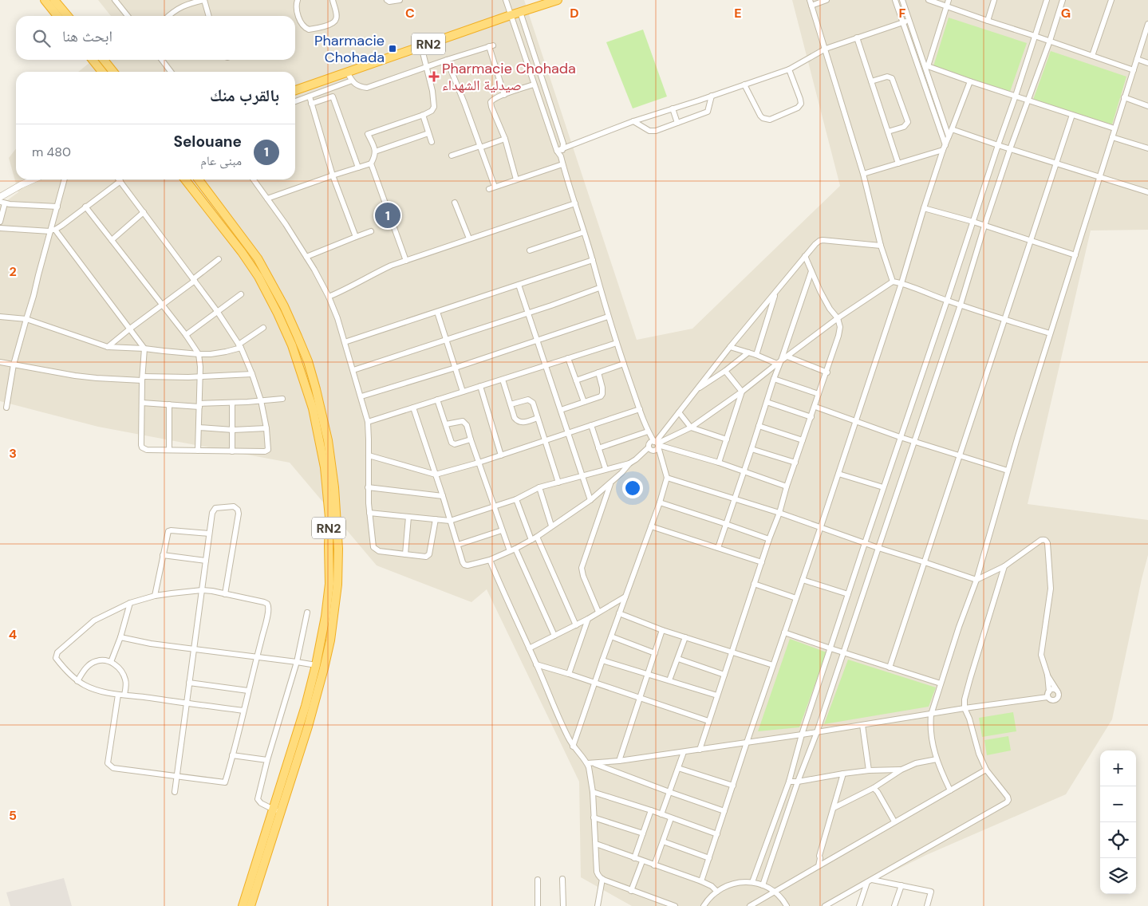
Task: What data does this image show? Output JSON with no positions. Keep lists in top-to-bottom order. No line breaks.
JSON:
{"streets":{"highway":["RN2"]},"places":{"transit":["Pharmacie Chohada"],"health":["Pharmacie Chohada صيدلية الشهداء"]},"page":{"search":"ابحث هنا","heading":"بالقرب منك","list":[{"mark":"1","name":"Selouane","note":"مبنى عام","value":"480 m"}],"pins":"1","map_buttons":["+","−"]},"grid":{"columns":["C","D","E","F","G"],"rows":["2","3","4","5"]}}
